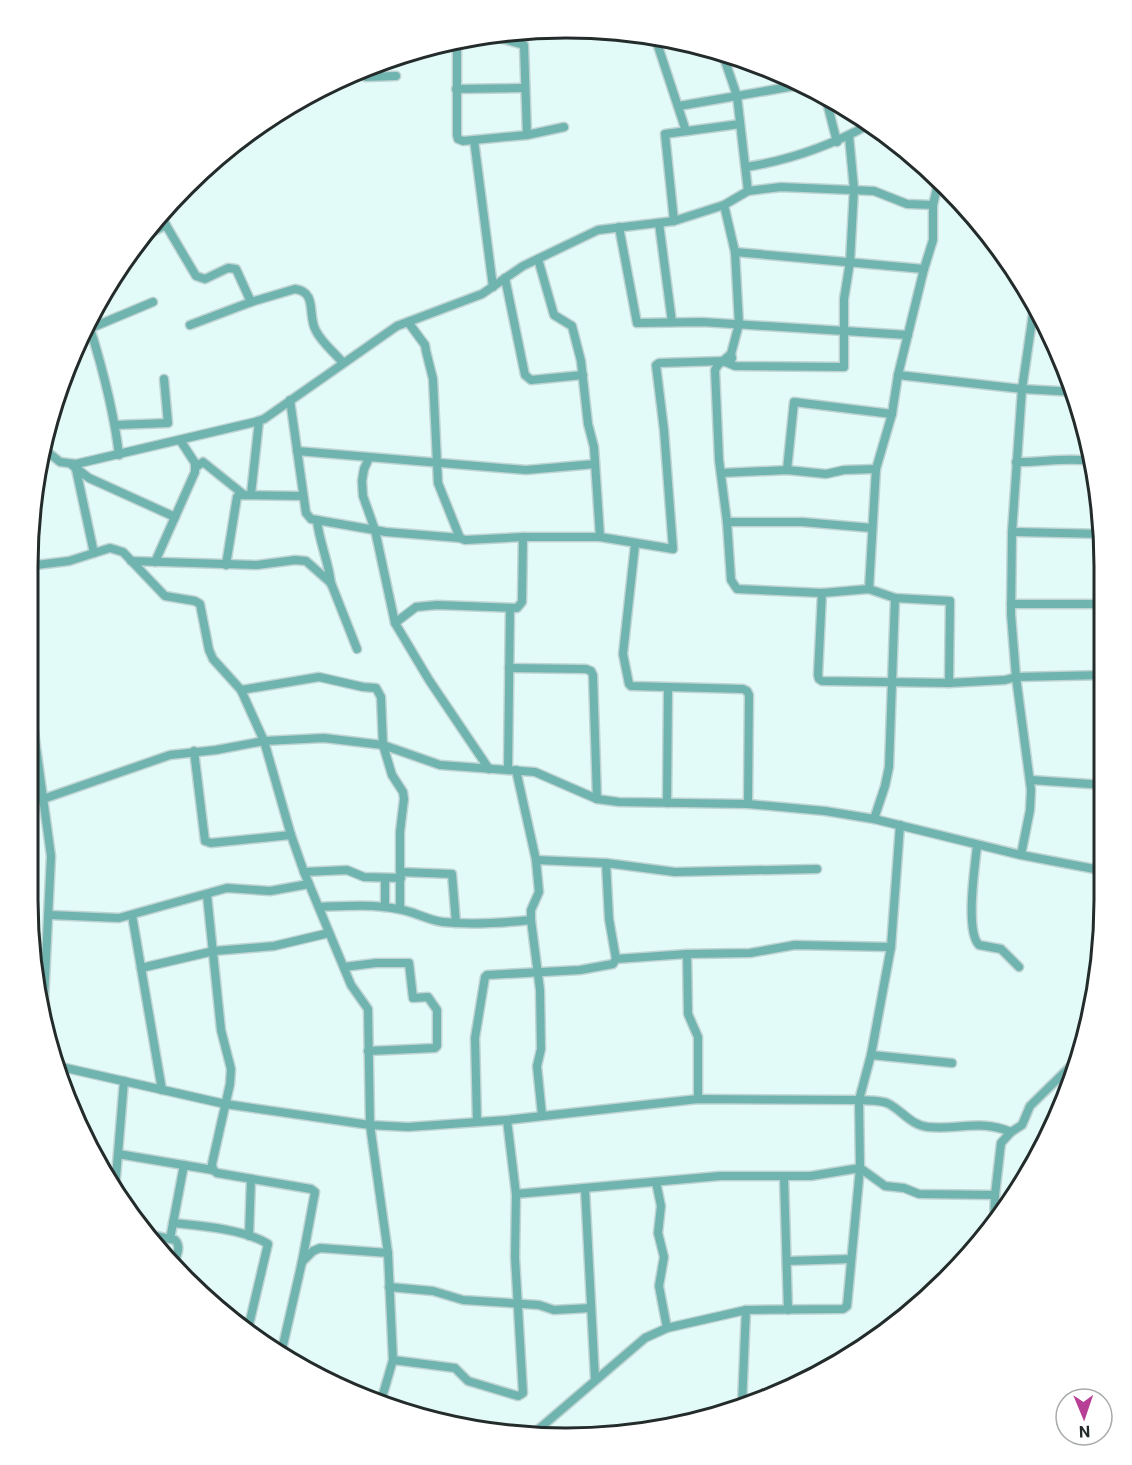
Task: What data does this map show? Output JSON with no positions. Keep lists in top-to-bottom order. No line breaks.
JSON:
{"north":"bottom"}
